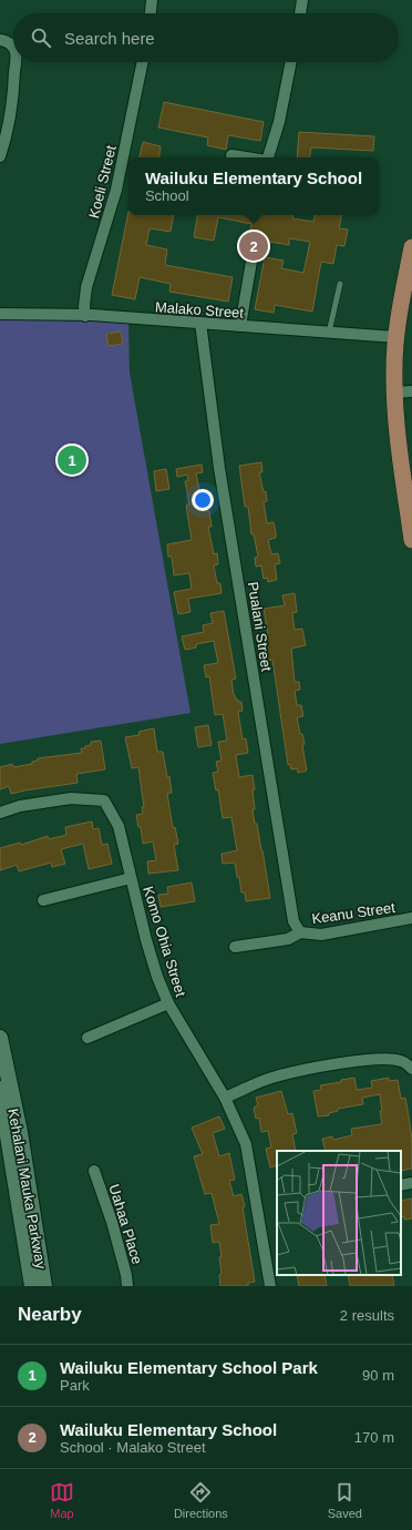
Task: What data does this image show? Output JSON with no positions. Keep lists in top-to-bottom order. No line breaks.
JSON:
{"streets":{"street":["Koeli Street","Malako Street","Pualani Street","Keanu Street","Komo Ohia Street","Kehalani Mauka Parkway","Uahaa Place"]},"crossings":[["Koeli Street","Malako Street"],["Malako Street","Pualani Street"],["Pualani Street","Keanu Street"]],"page":{"search":"Search here","popup":["Wailuku Elementary School","School"],"pins":["2","1"],"heading":["Nearby","2 results"],"list":[{"mark":"1","name":"Wailuku Elementary School Park","note":"Park","value":"90 m"},{"mark":"2","name":"Wailuku Elementary School","note":"School · Malako Street","value":"170 m"}],"nav":["Map","Directions","Saved"]}}
